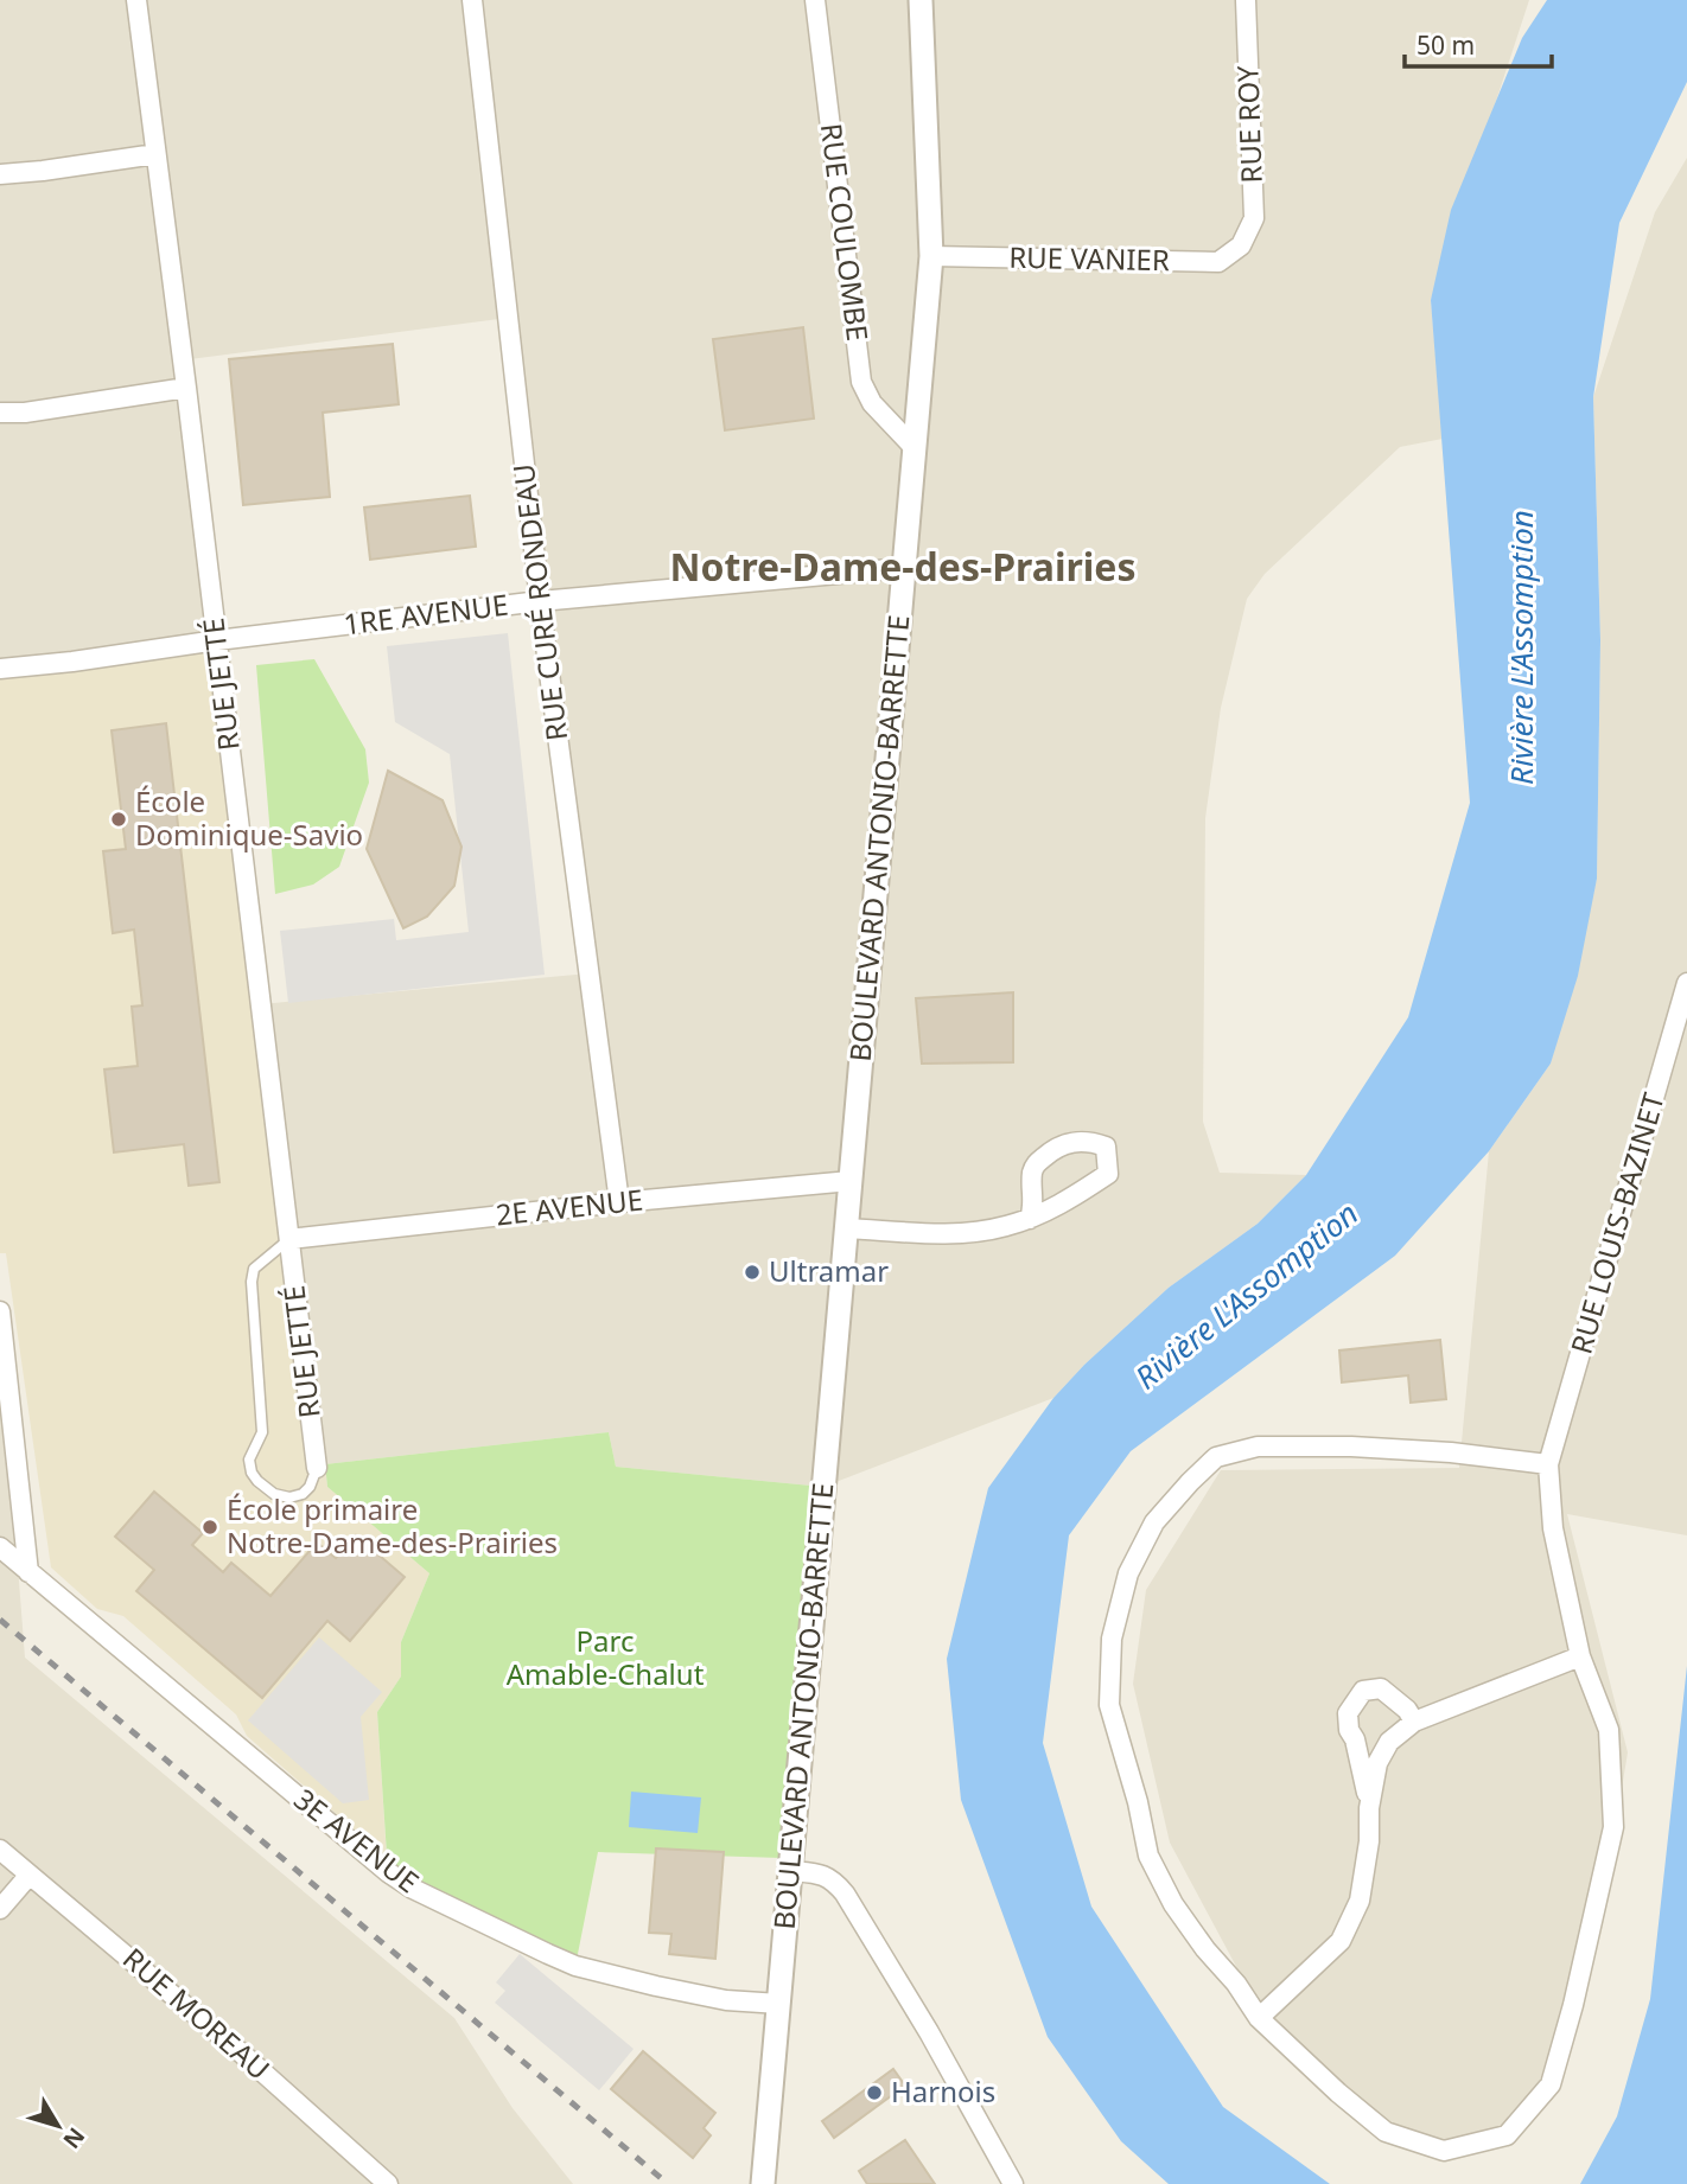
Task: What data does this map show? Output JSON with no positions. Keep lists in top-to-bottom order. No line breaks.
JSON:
{"streets":{"street":["RUE ROY","RUE COULOMBE","RUE VANIER","RUE CURÉ RONDEAU","1RE AVENUE","RUE JETTÉ","BOULEVARD ANTONIO-BARRETTE","2E AVENUE","RUE LOUIS-BAZINET","3E AVENUE","RUE MOREAU"]},"crossings":[["RUE ROY","RUE VANIER"],["RUE COULOMBE","BOULEVARD ANTONIO-BARRETTE"],["RUE VANIER","BOULEVARD ANTONIO-BARRETTE"],["RUE CURÉ RONDEAU","1RE AVENUE"],["RUE CURÉ RONDEAU","2E AVENUE"],["1RE AVENUE","RUE JETTÉ"],["1RE AVENUE","BOULEVARD ANTONIO-BARRETTE"],["RUE JETTÉ","2E AVENUE"],["BOULEVARD ANTONIO-BARRETTE","2E AVENUE"],["BOULEVARD ANTONIO-BARRETTE","3E AVENUE"]],"districts":["Notre-Dame-des-Prairies"],"water":["Rivière L'Assomption"],"parks":["Parc Amable-Chalut"],"places":["École Dominique-Savio","Ultramar","École primaire Notre-Dame-des-Prairies","Harnois"],"scale_bar":"50 m","north":"bottom right"}
